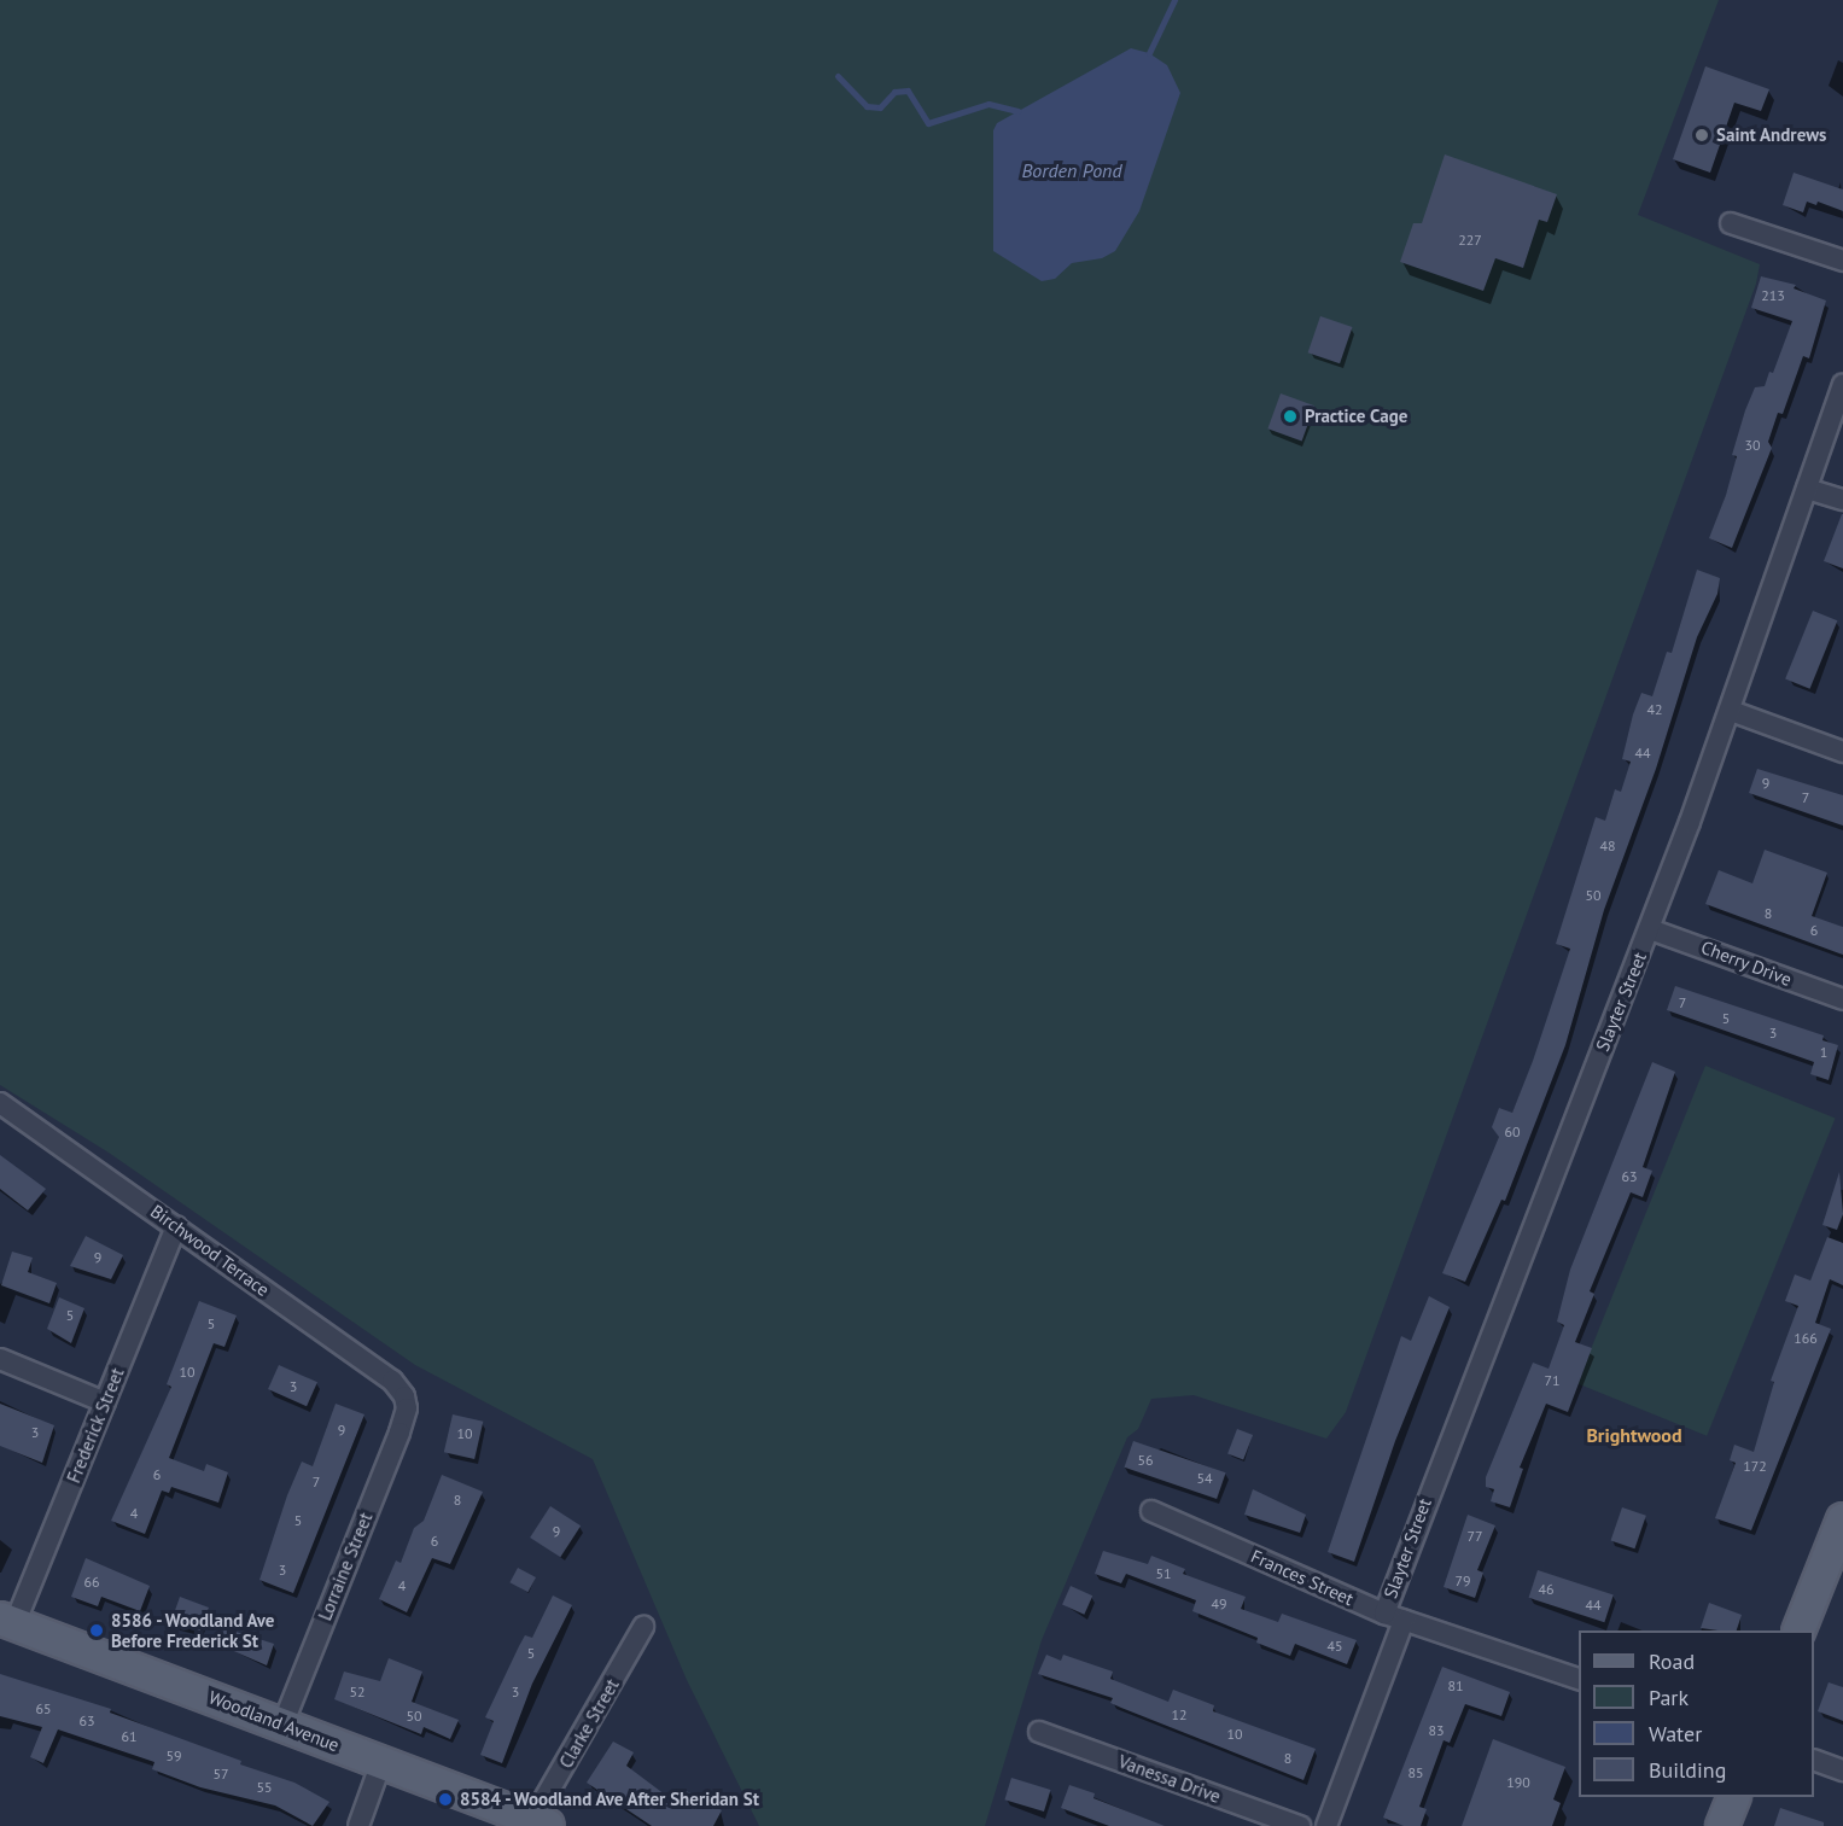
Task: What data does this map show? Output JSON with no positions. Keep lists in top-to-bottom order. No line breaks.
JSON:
{"streets":{"main road":["Woodland Avenue"],"street":["Cherry Drive","Slayter Street","Birchwood Terrace","Frederick Street","Lorraine Street","Frances Street","Clarke Street","Vanessa Drive"]},"crossings":[["Cherry Drive","Slayter Street"],["Slayter Street","Frances Street"],["Birchwood Terrace","Frederick Street"],["Birchwood Terrace","Lorraine Street"],["Frederick Street","Woodland Avenue"],["Lorraine Street","Woodland Avenue"],["Woodland Avenue","Clarke Street"]],"districts":["Brightwood"],"water":["Borden Pond"],"places":["Saint Andrews","Practice Cage","8586 - Woodland Ave Before Frederick St","8584 - Woodland Ave After Sheridan St"],"house_numbers":["227","213","30","42","44","9","7","48","50","8","6","7","5","3","1","60","63","9","5","5","166","10","71","3","9","3","10","56","172","6","54","7","8","4","5","9","77","6","3","51","79","66","4","46","49","44","45","5","81","52","3","65","12","50","63","83","10","61","59","8","85","57","190","55"],"legend":["Road","Park","Water","Building"]}
